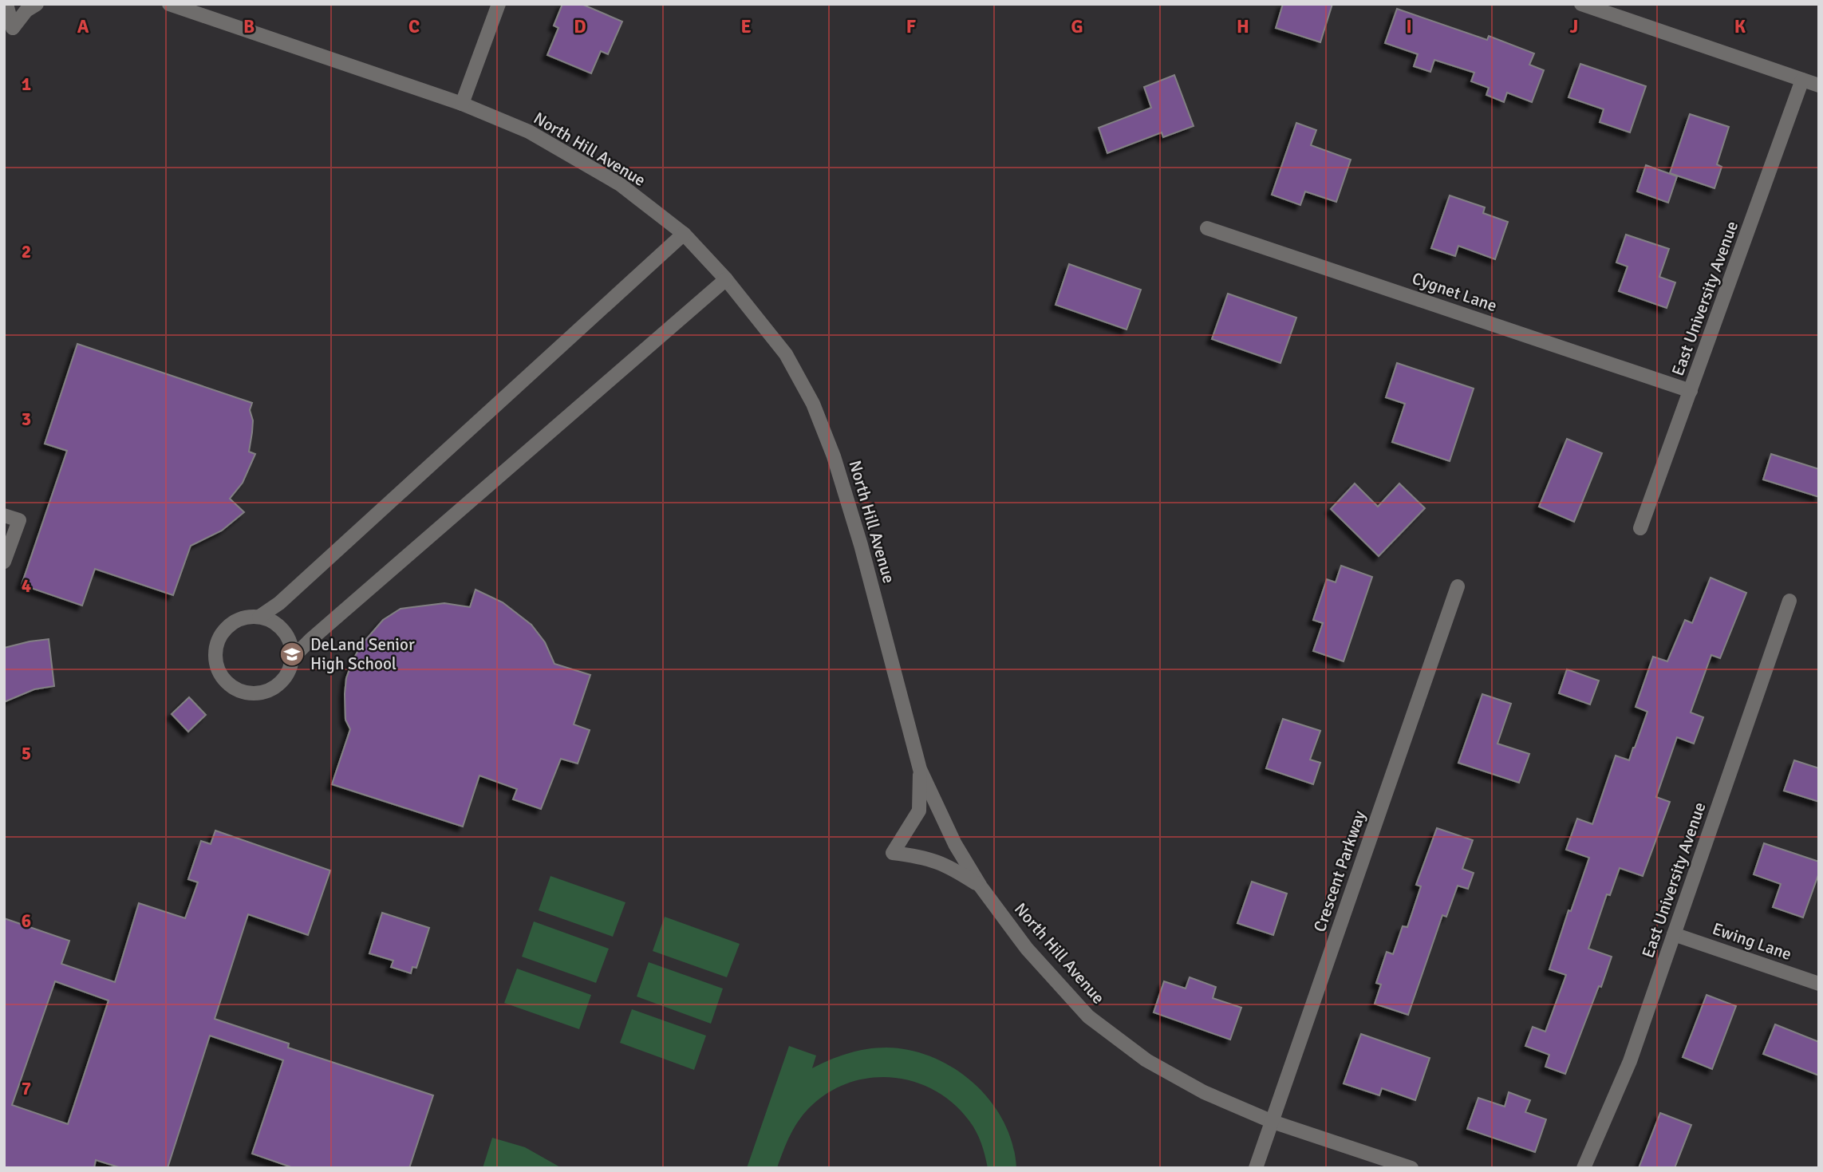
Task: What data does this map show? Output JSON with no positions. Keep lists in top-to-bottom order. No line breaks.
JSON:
{"streets":{"street":["North Hill Avenue","Cygnet Lane","East University Avenue","Crescent Parkway","Ewing Lane"]},"crossings":[["North Hill Avenue","Crescent Parkway"],["Cygnet Lane","East University Avenue"],["East University Avenue","Ewing Lane"]],"places":{"school or university":["DeLand Senior High School"]},"grid":{"columns":["A","B","C","D","E","F","G","H","I","J","K"],"rows":["1","2","3","4","5","6","7"]}}
